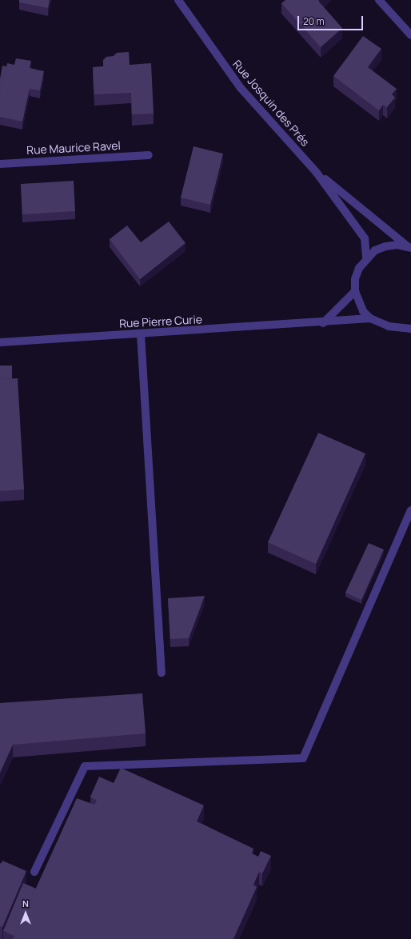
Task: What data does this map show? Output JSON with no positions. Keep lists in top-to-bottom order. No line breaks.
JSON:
{"streets":{"street":["Rue Josquin des Prés","Rue Maurice Ravel","Rue Pierre Curie"]},"scale_bar":"20 m","north":"top"}
